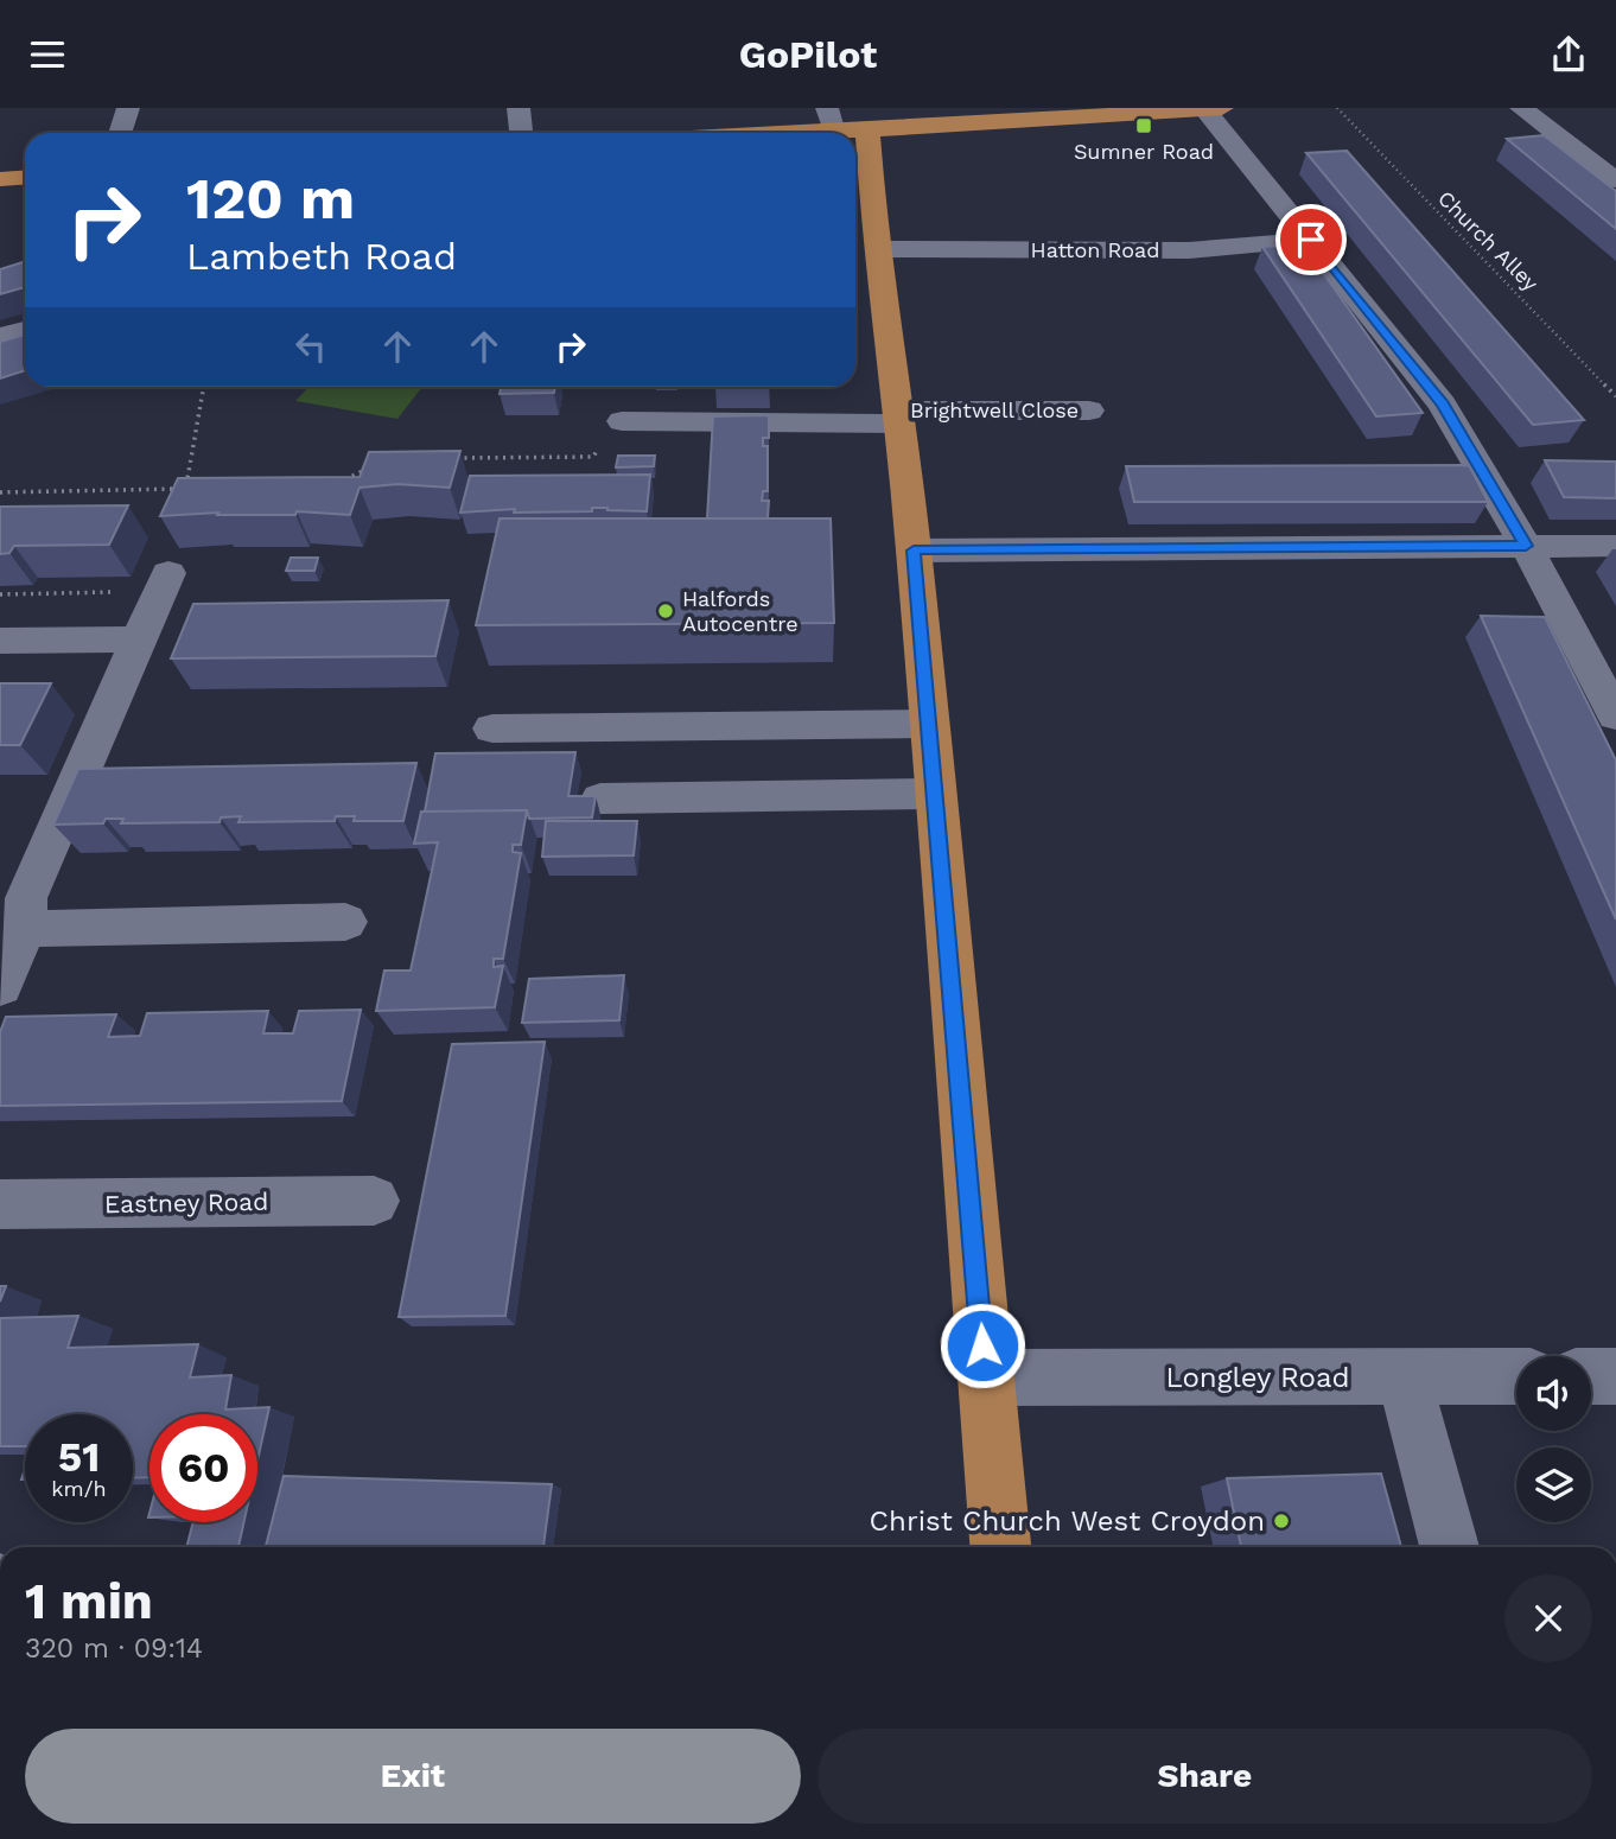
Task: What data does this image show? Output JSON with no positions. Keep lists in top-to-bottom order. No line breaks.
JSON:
{"streets":{"street":["Hatton Road","Brightwell Close","Eastney Road","Longley Road"],"path":["Church Alley"]},"places":{"transit":["Sumner Road"],"other":["Halfords Autocentre","Christ Church West Croydon"]},"page":{"header":"GoPilot","turn":["120 m","Lambeth Road"],"speed":"51 km/h","limit":"60","heading":["1 min","320 m · 09:14"],"buttons":["Exit","Share"]}}
